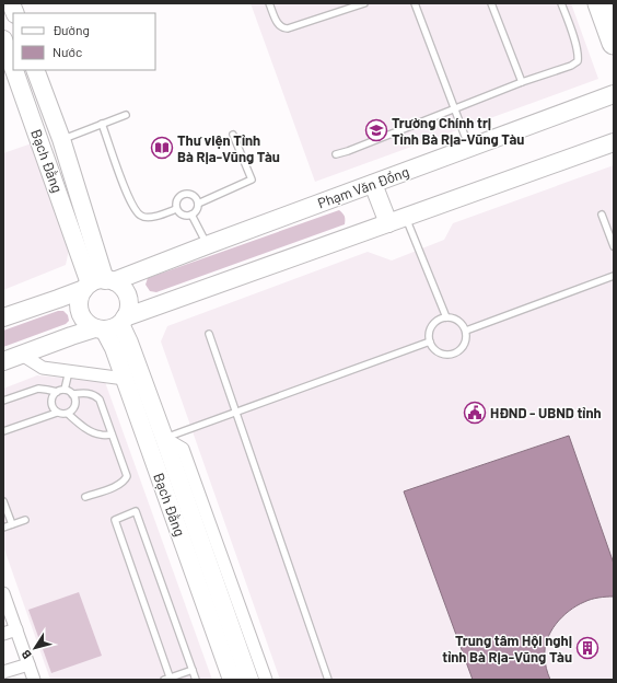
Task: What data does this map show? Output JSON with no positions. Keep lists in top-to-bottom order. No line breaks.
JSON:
{"streets":{"street":["Bạch Đằng","Phạm Văn Đồng"]},"crossings":[["Bạch Đằng","Phạm Văn Đồng"]],"places":{"school or university":["Trường Chính trị Tỉnh Bà Rịa-Vũng Tàu"],"library":["Thư viện Tỉnh Bà Rịa-Vũng Tàu"],"public building":["HĐND - UBND tỉnh"],"building":["Trung tâm Hội nghị tỉnh Bà Rịa-Vũng Tàu"]},"legend":["Đường","Nước"],"north":"bottom left"}
